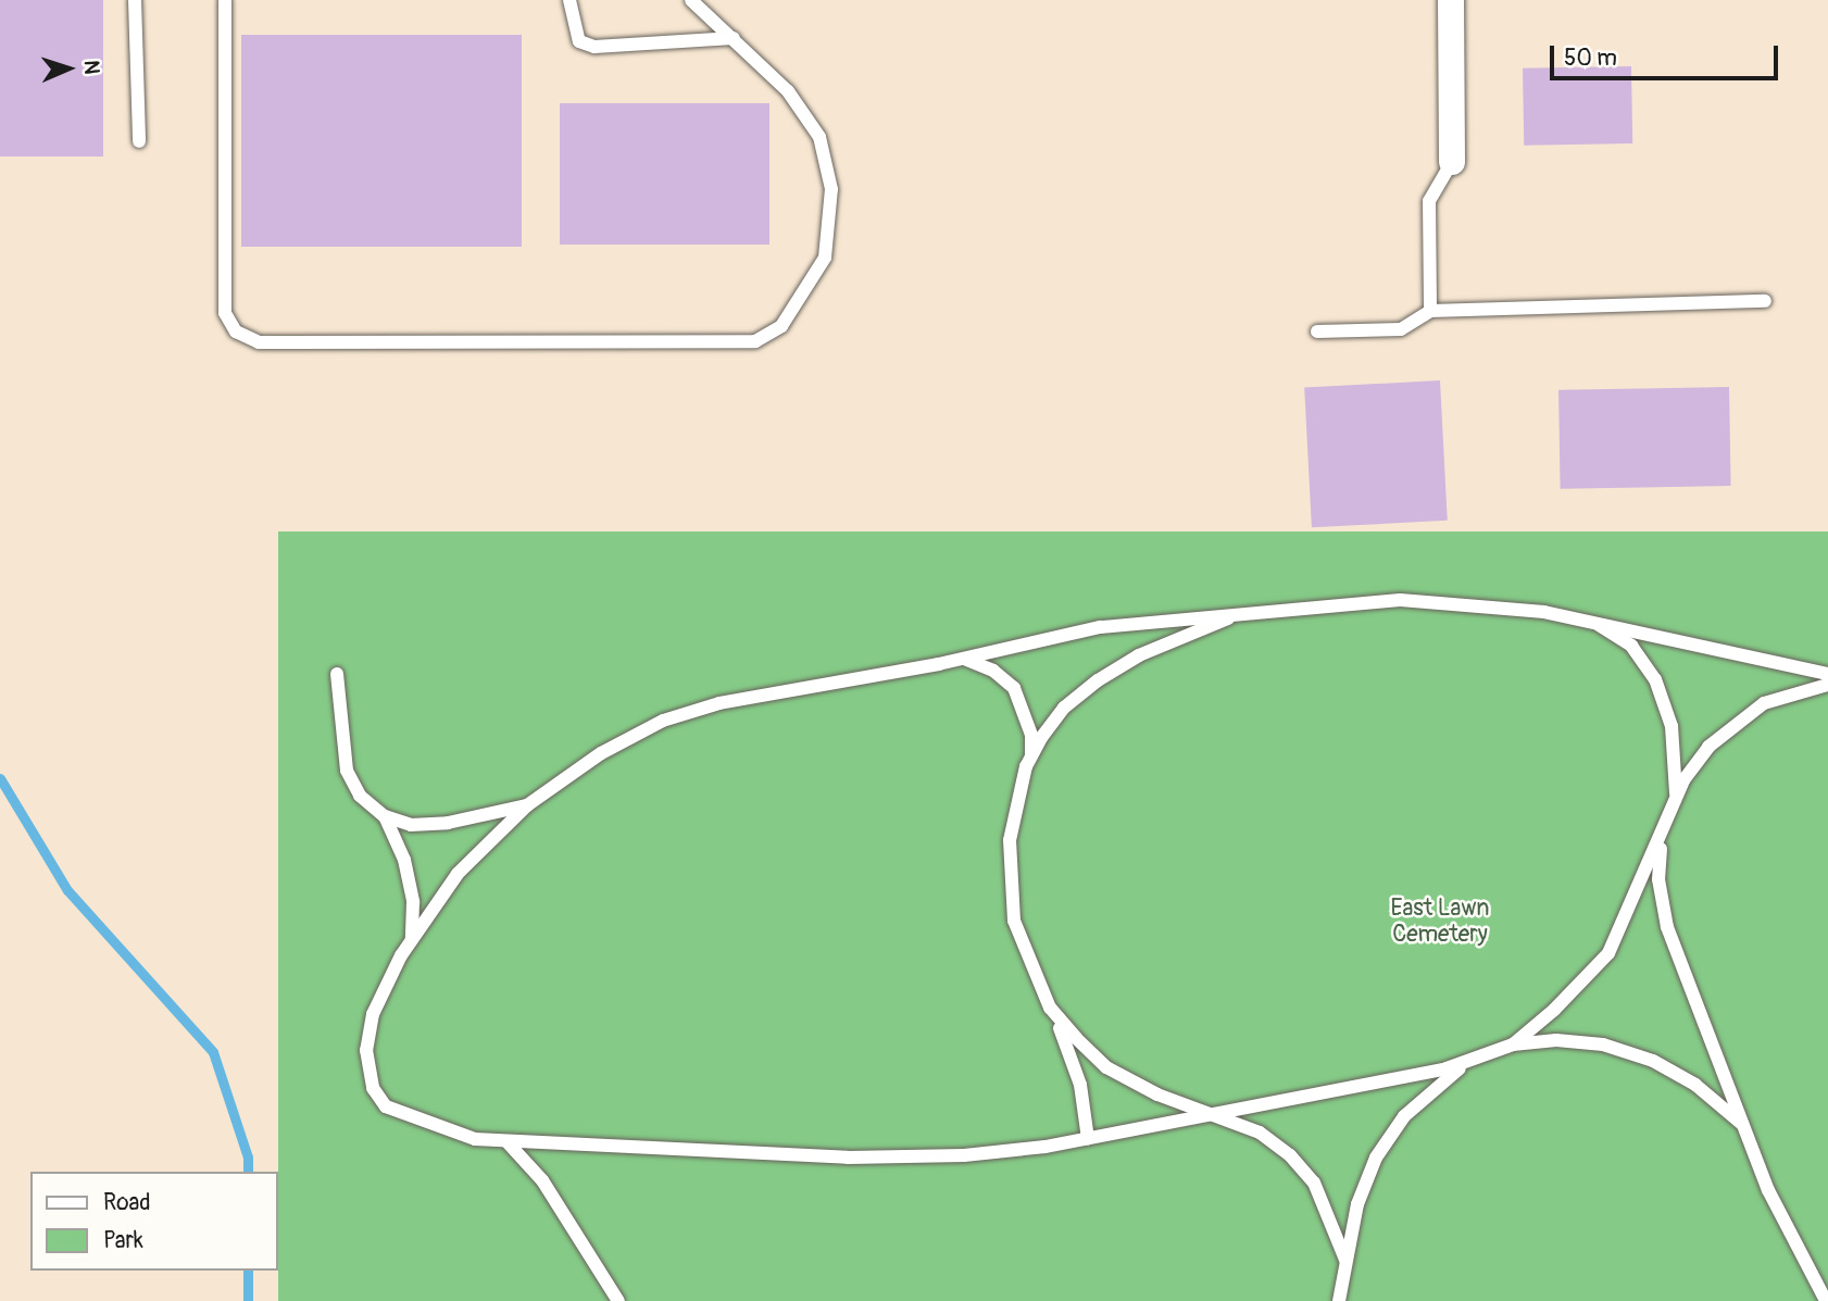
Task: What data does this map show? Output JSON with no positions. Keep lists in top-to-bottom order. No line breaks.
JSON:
{"parks":["East Lawn Cemetery"],"legend":["Road","Park"],"scale_bar":"50 m","north":"right"}
